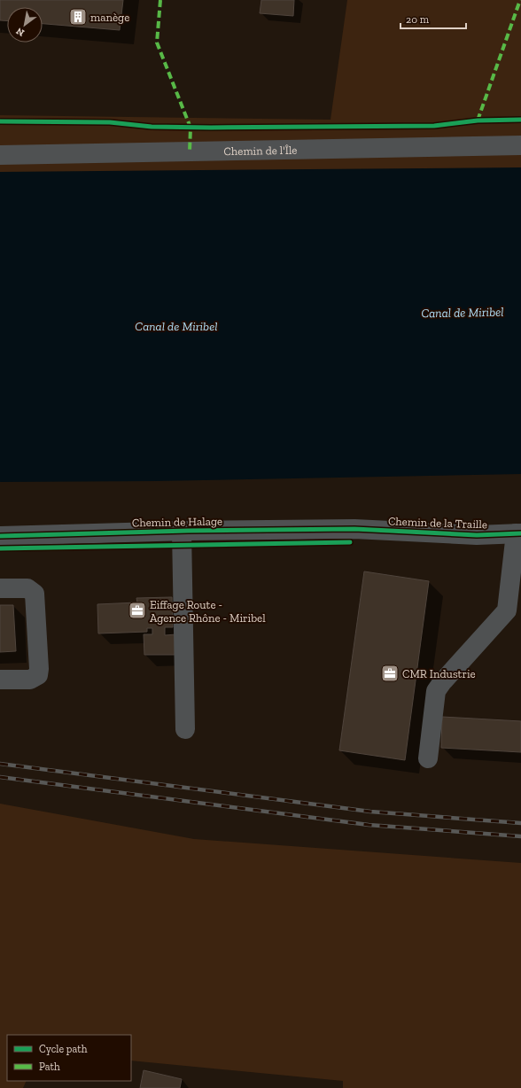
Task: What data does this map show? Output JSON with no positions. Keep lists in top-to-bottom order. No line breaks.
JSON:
{"streets":{"street":["Chemin de l'Île","Chemin de Halage","Chemin de la Traille"]},"crossings":[["Chemin de Halage","Chemin de la Traille"]],"water":["Canal de Miribel"],"places":{"building":["manège"],"office":["Eiffage Route - Agence Rhône - Miribel","CMR Industrie"]},"legend":["Cycle path","Path"],"scale_bar":"20 m","north":"bottom left"}
